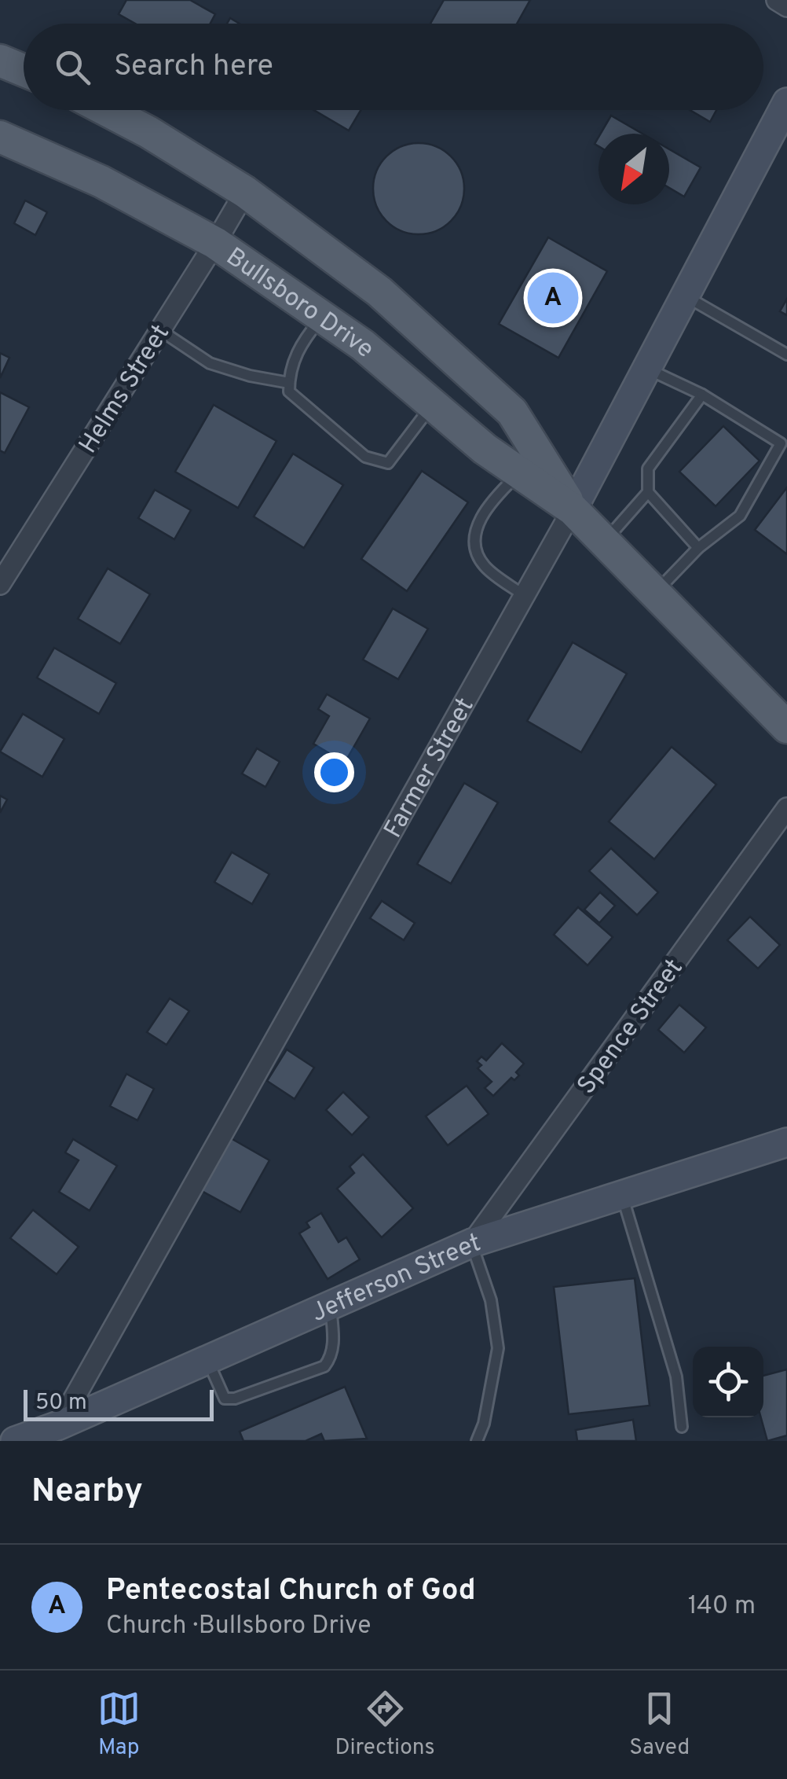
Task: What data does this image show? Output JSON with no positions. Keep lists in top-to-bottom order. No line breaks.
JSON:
{"streets":{"main road":["Bullsboro Drive"],"street":["Helms Street","Farmer Street","Spence Street","Jefferson Street"]},"crossings":[["Bullsboro Drive","Helms Street"],["Bullsboro Drive","Farmer Street"],["Farmer Street","Jefferson Street"],["Spence Street","Jefferson Street"]],"scale_bar":"50 m","north":"bottom left","page":{"search":"Search here","pins":"A","scale":"50 m","heading":"Nearby","list":[{"mark":"A","name":"Pentecostal Church of God","note":"Church · Bullsboro Drive","value":"140 m"}],"nav":["Map","Directions","Saved"]}}
